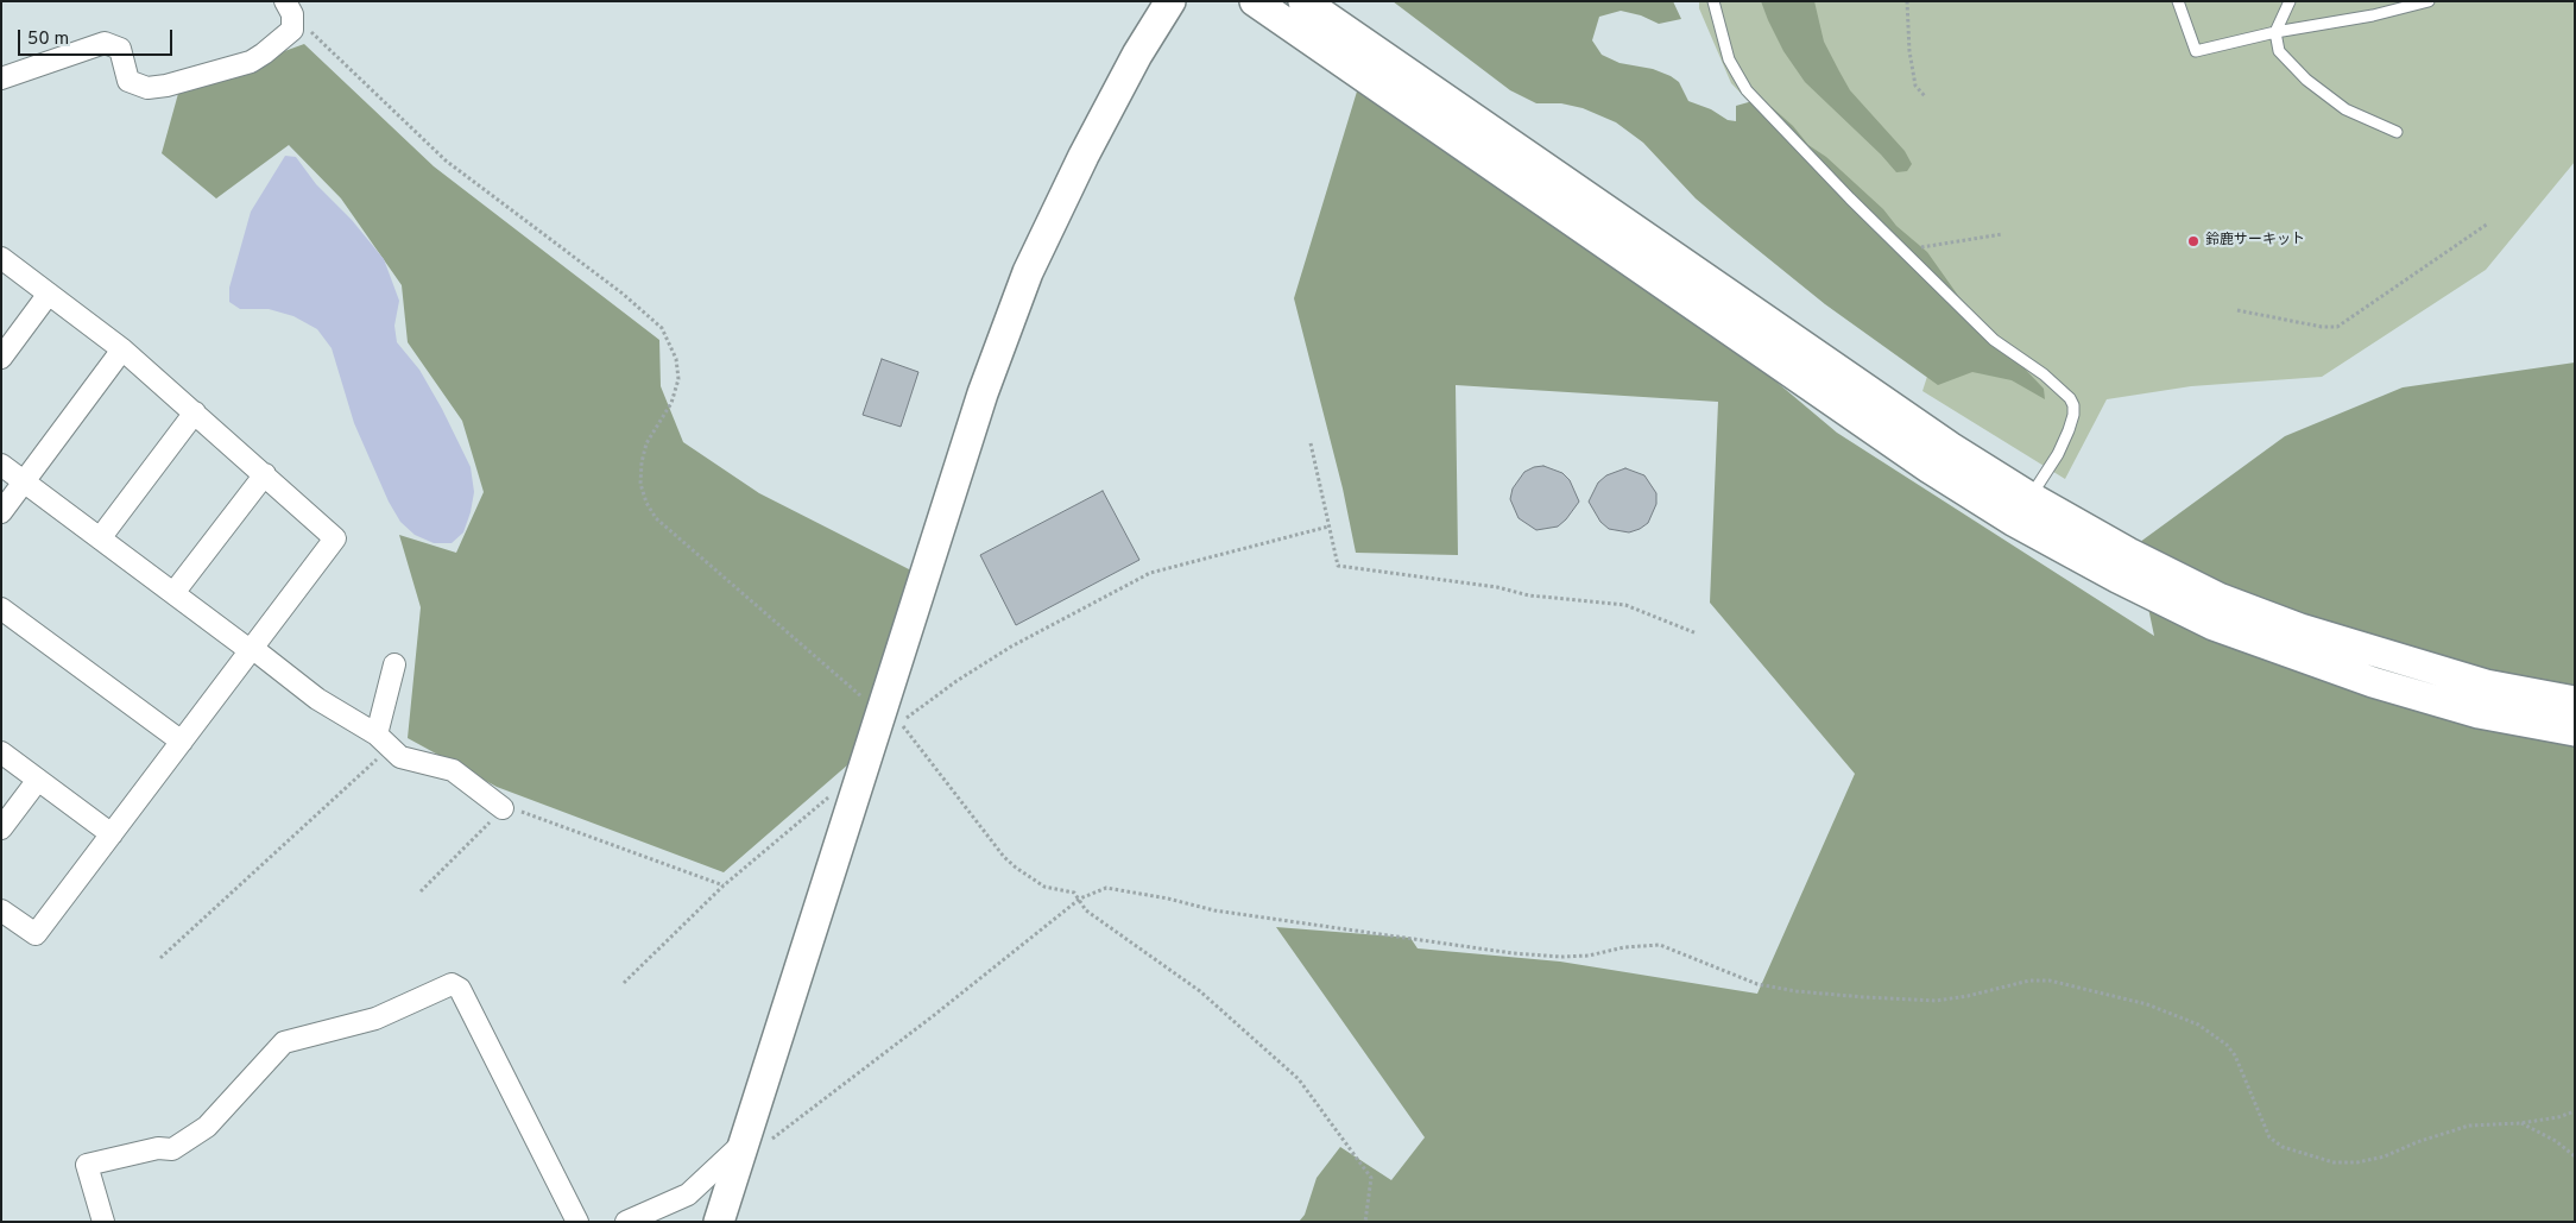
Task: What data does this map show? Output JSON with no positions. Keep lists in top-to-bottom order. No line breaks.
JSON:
{"places":["鈴鹿サーキット"],"scale_bar":"50 m"}
